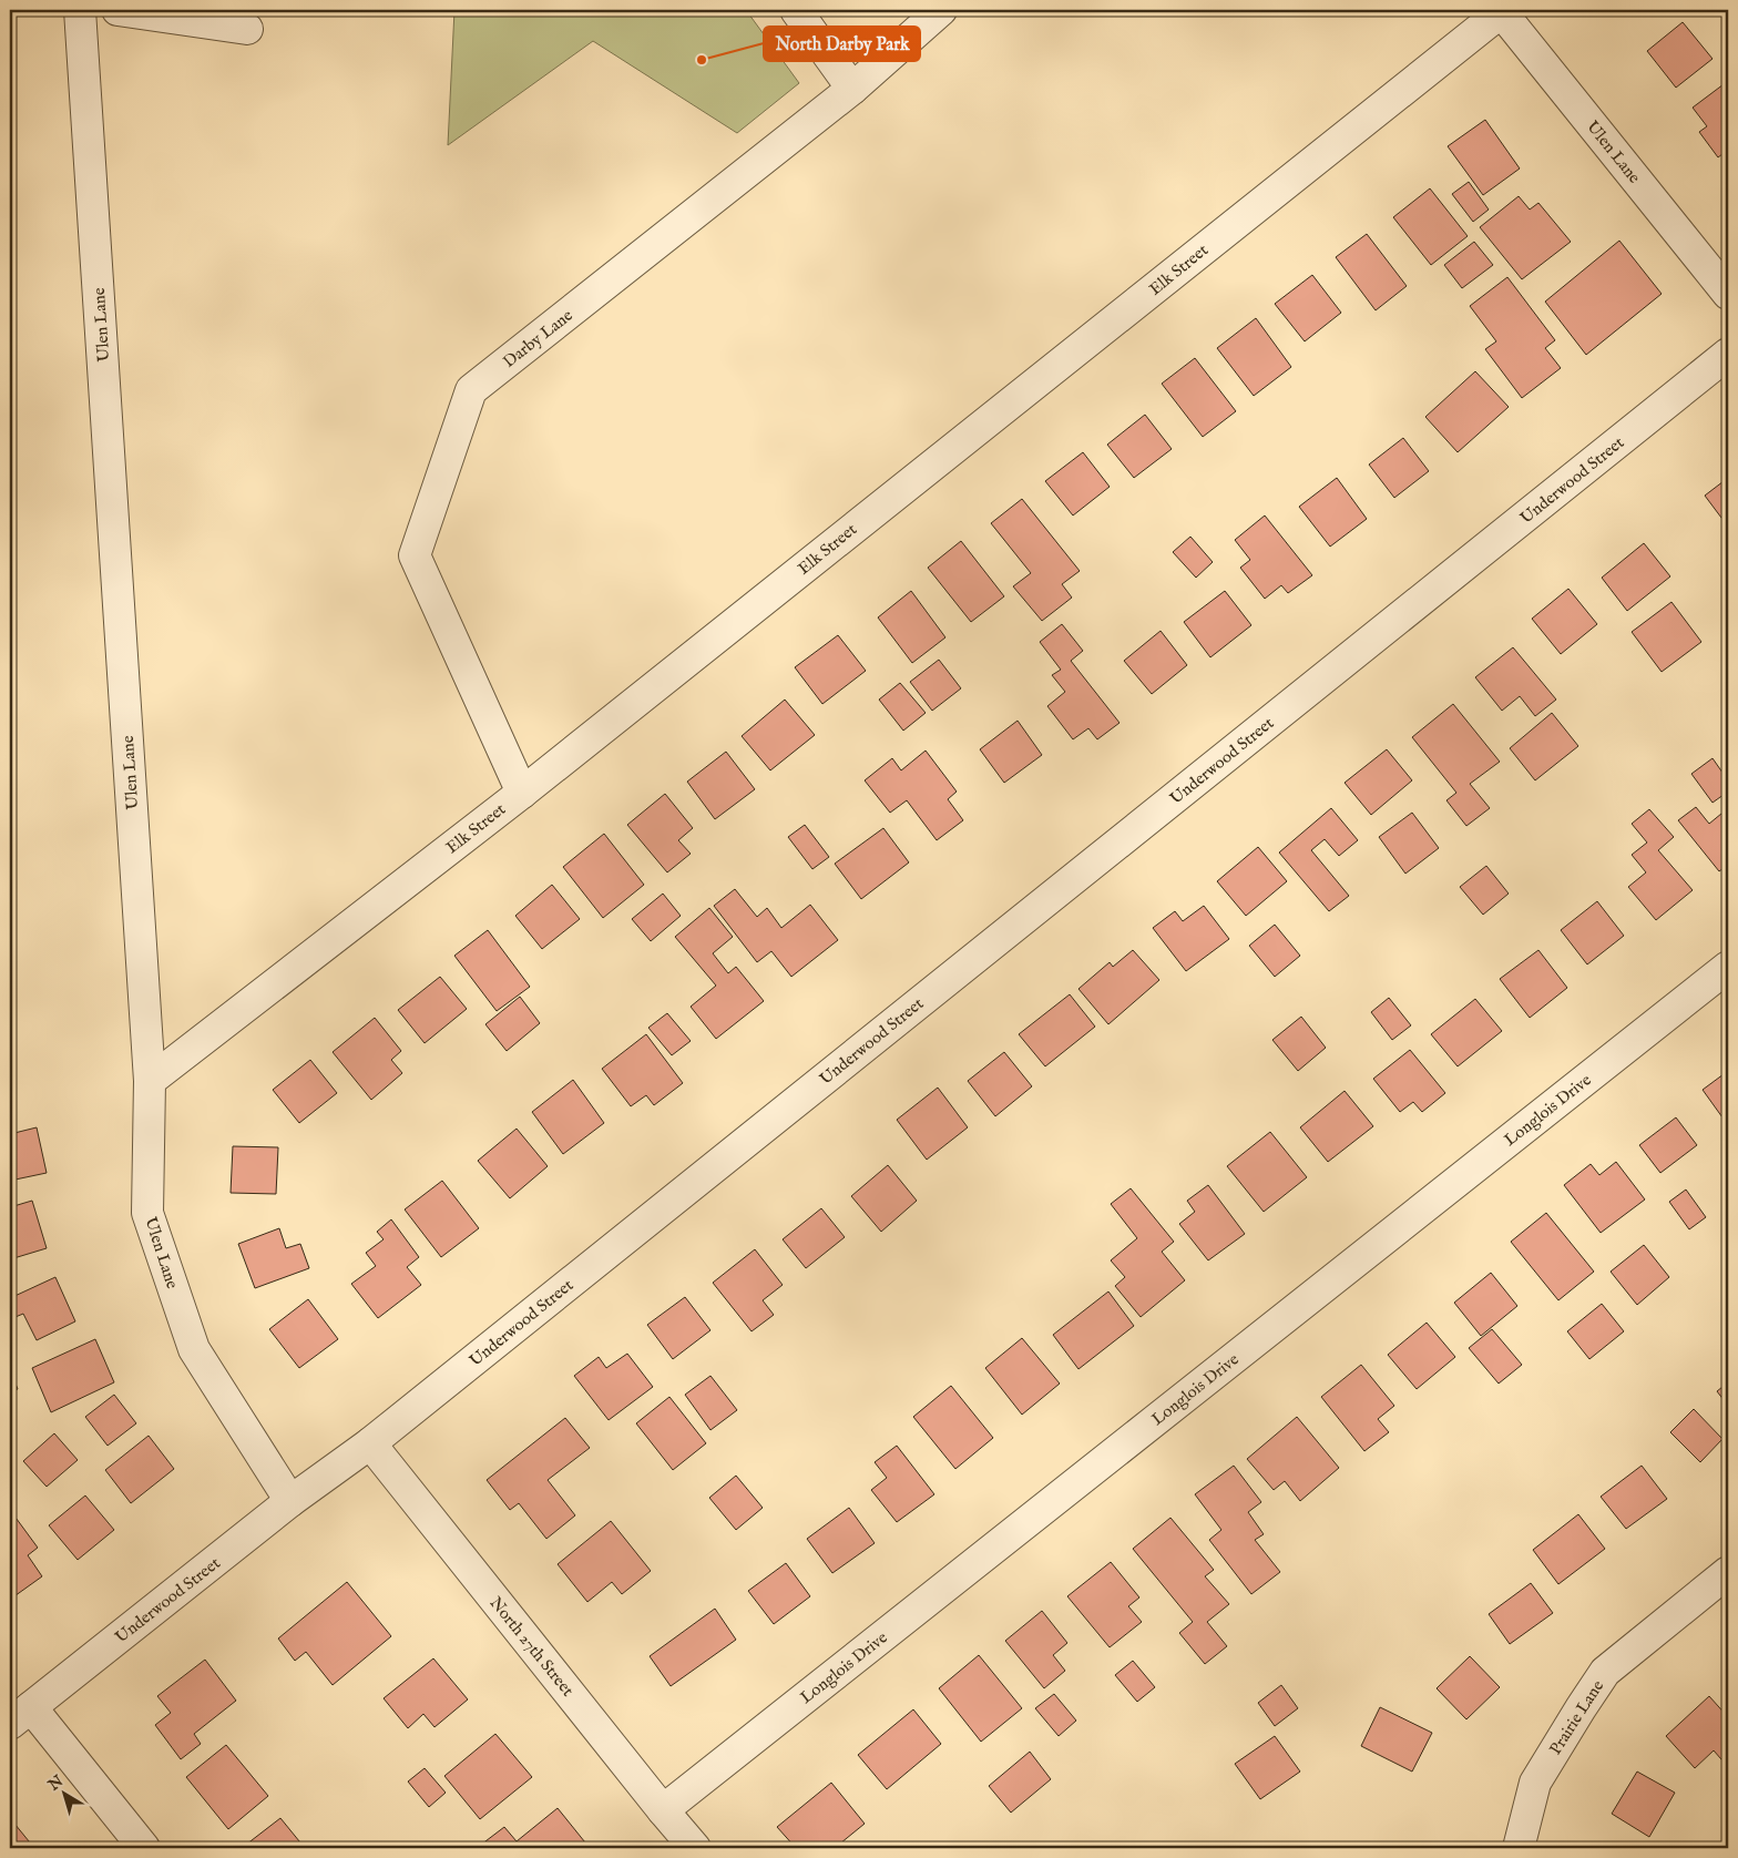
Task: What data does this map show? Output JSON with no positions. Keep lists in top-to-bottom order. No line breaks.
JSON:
{"streets":{"street":["Ulen Lane","Elk Street","Darby Lane","Underwood Street","Longlois Drive","North 27th Street","Prairie Lane"]},"crossings":[["Ulen Lane","Elk Street"],["Ulen Lane","Underwood Street"],["Elk Street","Darby Lane"],["Underwood Street","North 27th Street"],["Longlois Drive","North 27th Street"]],"places":["North Darby Park"],"north":"top left"}
